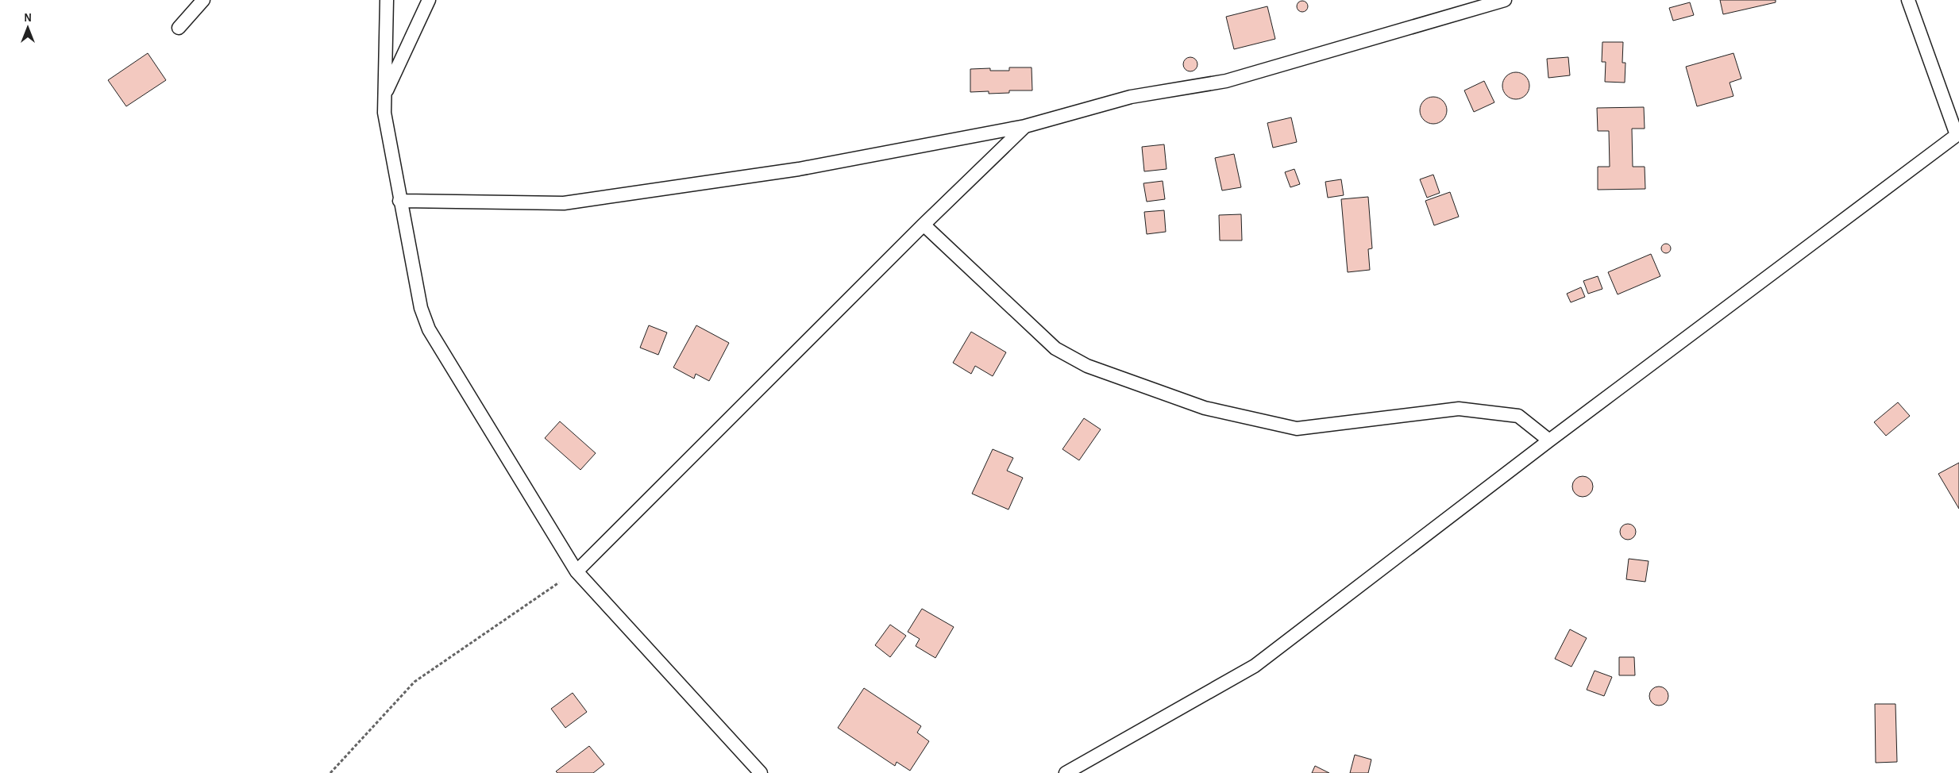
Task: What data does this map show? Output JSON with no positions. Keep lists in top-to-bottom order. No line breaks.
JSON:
{"north":"top"}
